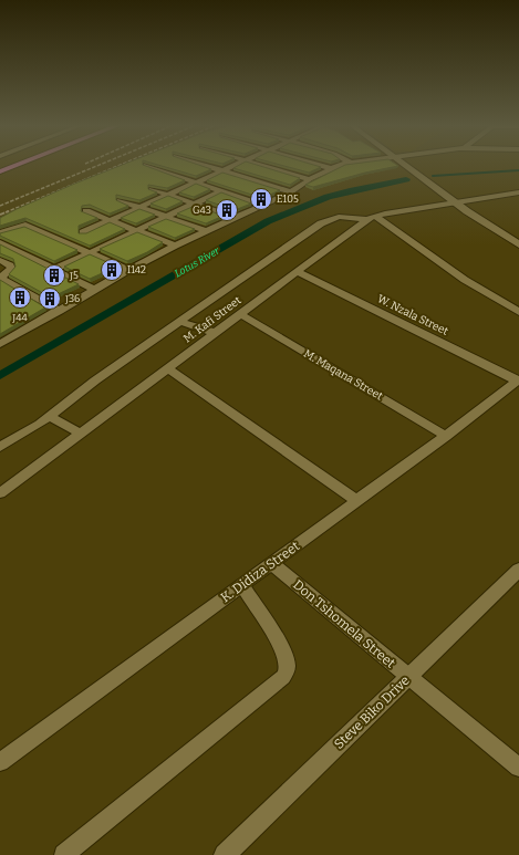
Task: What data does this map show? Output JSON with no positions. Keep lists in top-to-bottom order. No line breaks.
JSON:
{"streets":{"street":["W. Nzala Street","M. Kafi Street","M. Maqana Street","K. Didiza Street","Don Tshomela Street","Steve Biko Drive"]},"crossings":[["W. Nzala Street","M. Kafi Street"],["W. Nzala Street","K. Didiza Street"],["M. Kafi Street","M. Maqana Street"],["M. Maqana Street","K. Didiza Street"],["K. Didiza Street","Don Tshomela Street"],["Don Tshomela Street","Steve Biko Drive"]],"water":["Lotus River"],"places":{"building":["E105","G43","I142","J5","J44","J36"]}}
